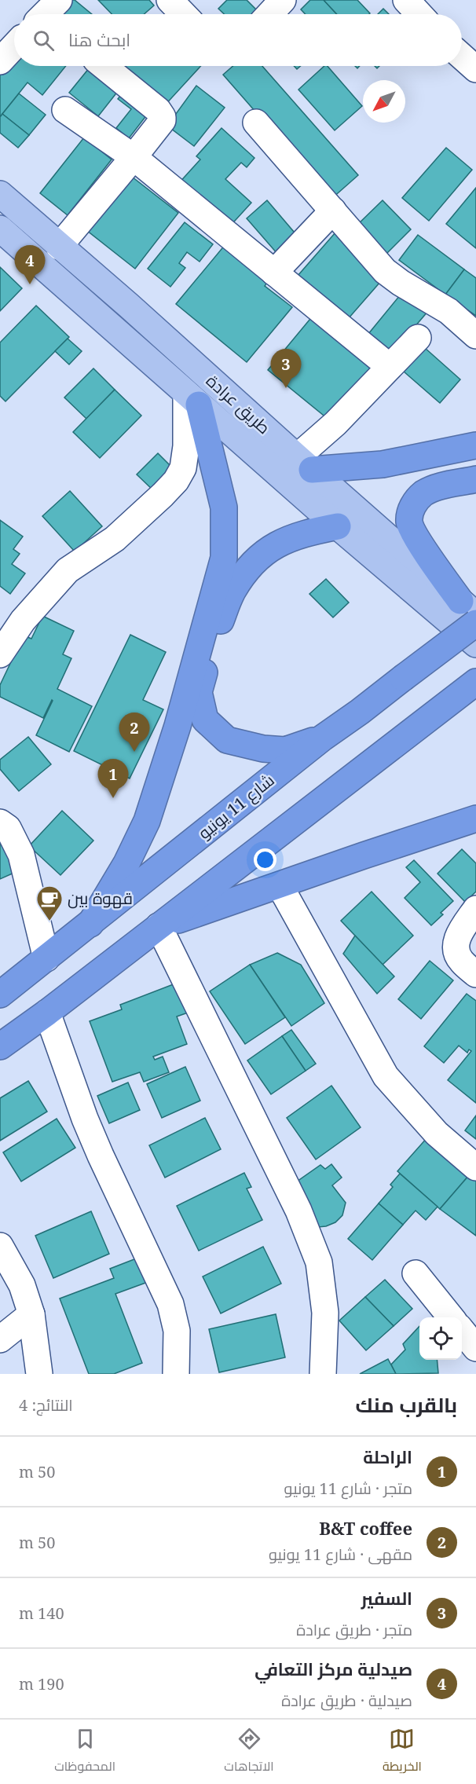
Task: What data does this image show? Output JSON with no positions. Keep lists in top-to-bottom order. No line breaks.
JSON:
{"streets":{"highway":["شارع 11 يونيو"],"main road":["طريق عرادة"]},"places":{"cafe":["قهوة بين"]},"north":"bottom left","page":{"search":"ابحث هنا","pins":["4","3","2","1"],"heading":["بالقرب منك","النتائج: 4"],"list":[{"mark":"1","name":"الراحلة","note":"متجر · شارع 11 يونيو","value":"50 m"},{"mark":"2","name":"B&T coffee","note":"مقهى · شارع 11 يونيو","value":"50 m"},{"mark":"3","name":"السفير","note":"متجر · طريق عرادة","value":"140 m"},{"mark":"4","name":"صيدلية مركز التعافي","note":"صيدلية · طريق عرادة","value":"190 m"}],"nav":["الخريطة","الاتجاهات","المحفوظات"]}}
